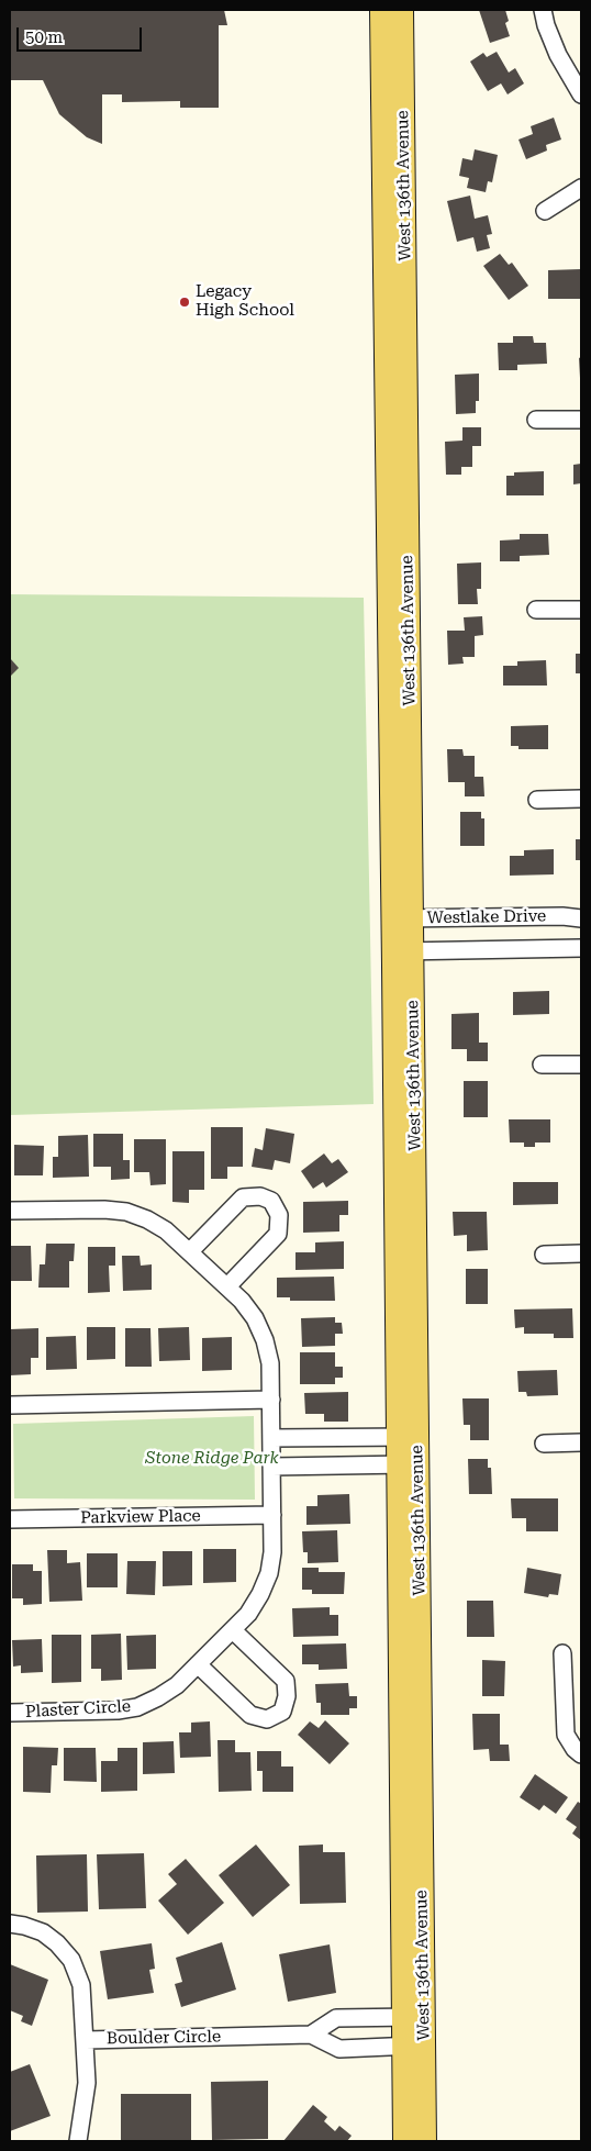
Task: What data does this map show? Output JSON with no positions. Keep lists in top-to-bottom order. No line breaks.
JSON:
{"streets":{"main road":["West 136th Avenue"],"street":["Westlake Drive","Parkview Place","Plaster Circle","Boulder Circle"]},"crossings":[["West 136th Avenue","Westlake Drive"],["West 136th Avenue","Boulder Circle"],["Parkview Place","Plaster Circle"]],"parks":["Stone Ridge Park"],"places":["Legacy High School"],"scale_bar":"50 m"}
